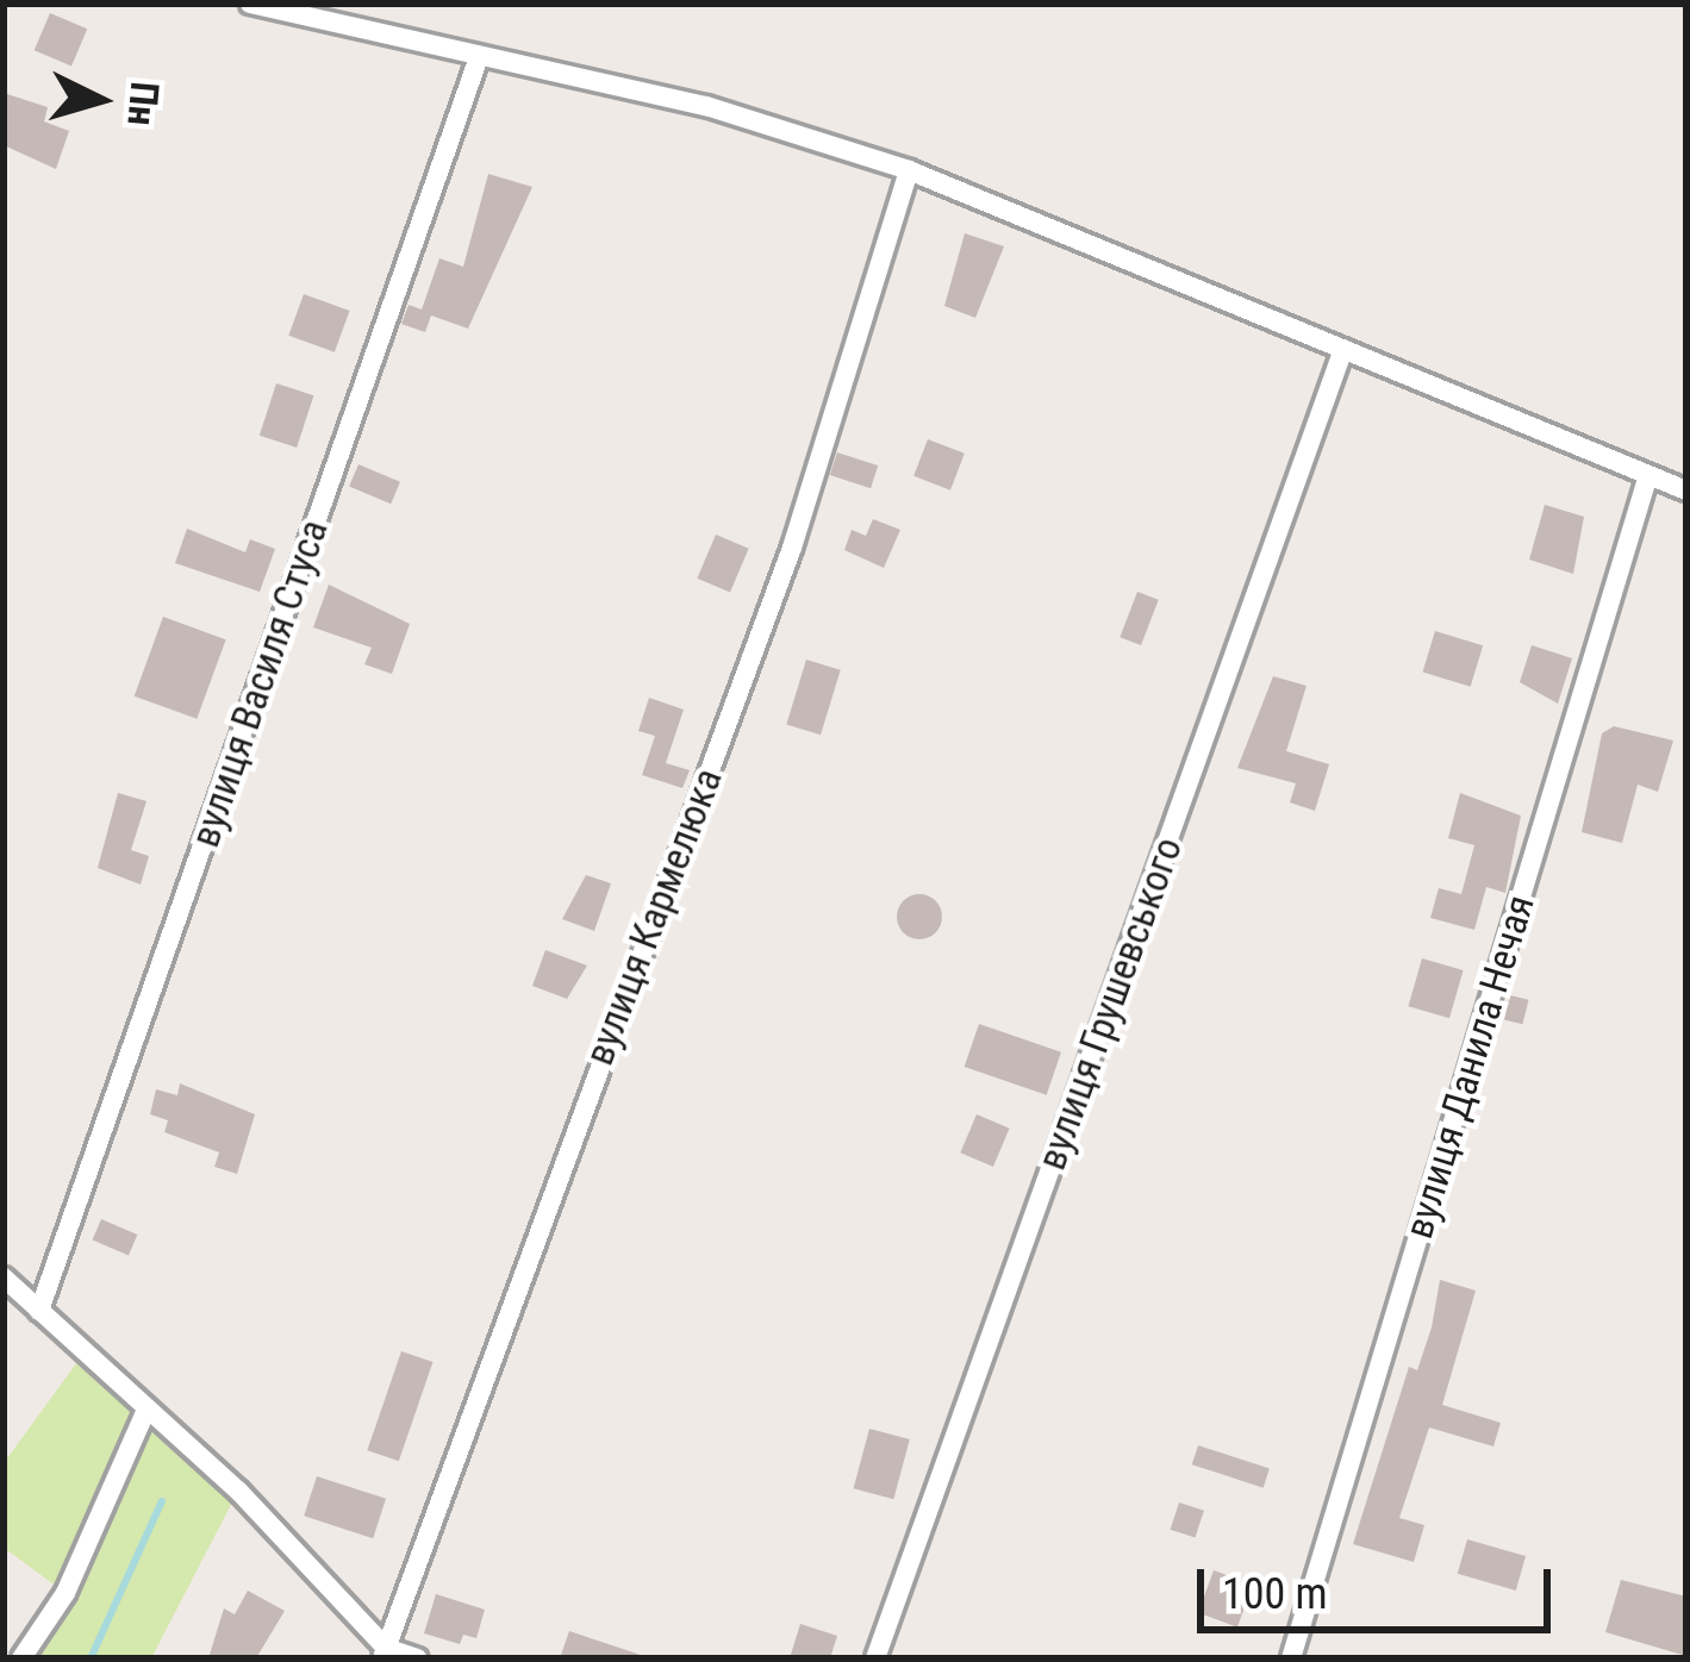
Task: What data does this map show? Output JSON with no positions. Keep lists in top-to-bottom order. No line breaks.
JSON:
{"streets":{"street":["вулиця Василя Стуса","вулиця Кармелюка","вулиця Грушевського","вулиця Данила Нечая"]},"scale_bar":"100 m","north":"right"}
